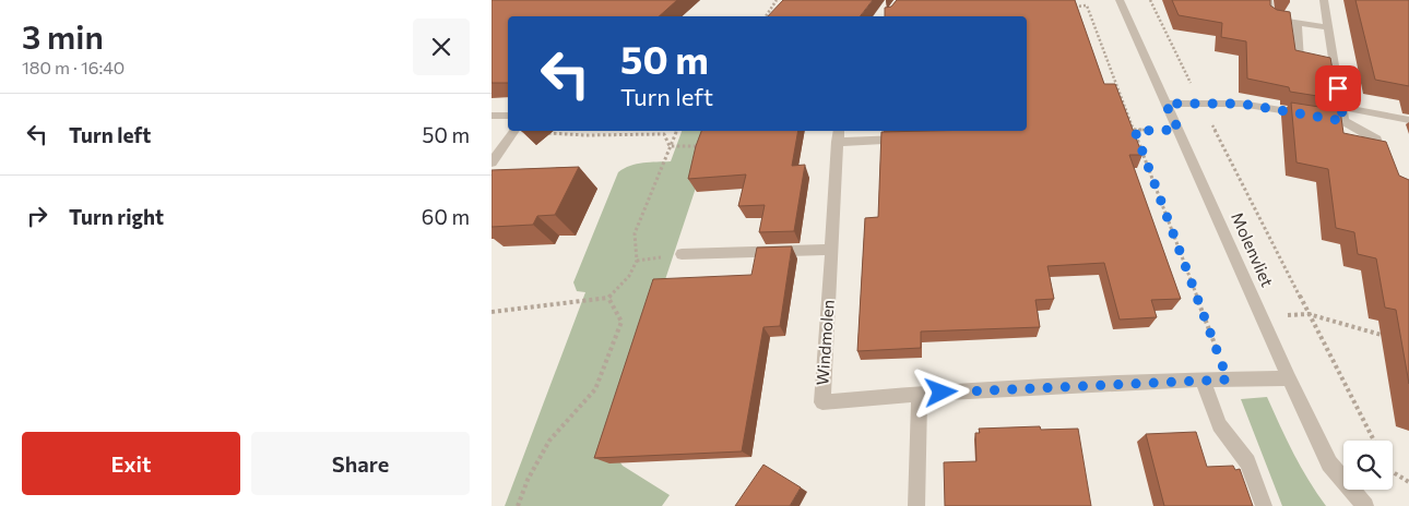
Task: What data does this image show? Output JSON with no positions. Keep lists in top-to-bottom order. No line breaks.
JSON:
{"streets":{"street":["Molenvliet","Windmolen"]},"crossings":[["Molenvliet","Windmolen"]],"page":{"heading":["3 min","180 m · 16:40"],"turn":["50 m","Turn left"],"list":[{"name":"Turn left","value":"50 m"},{"name":"Turn right","value":"60 m"}],"buttons":["Exit","Share"]}}
